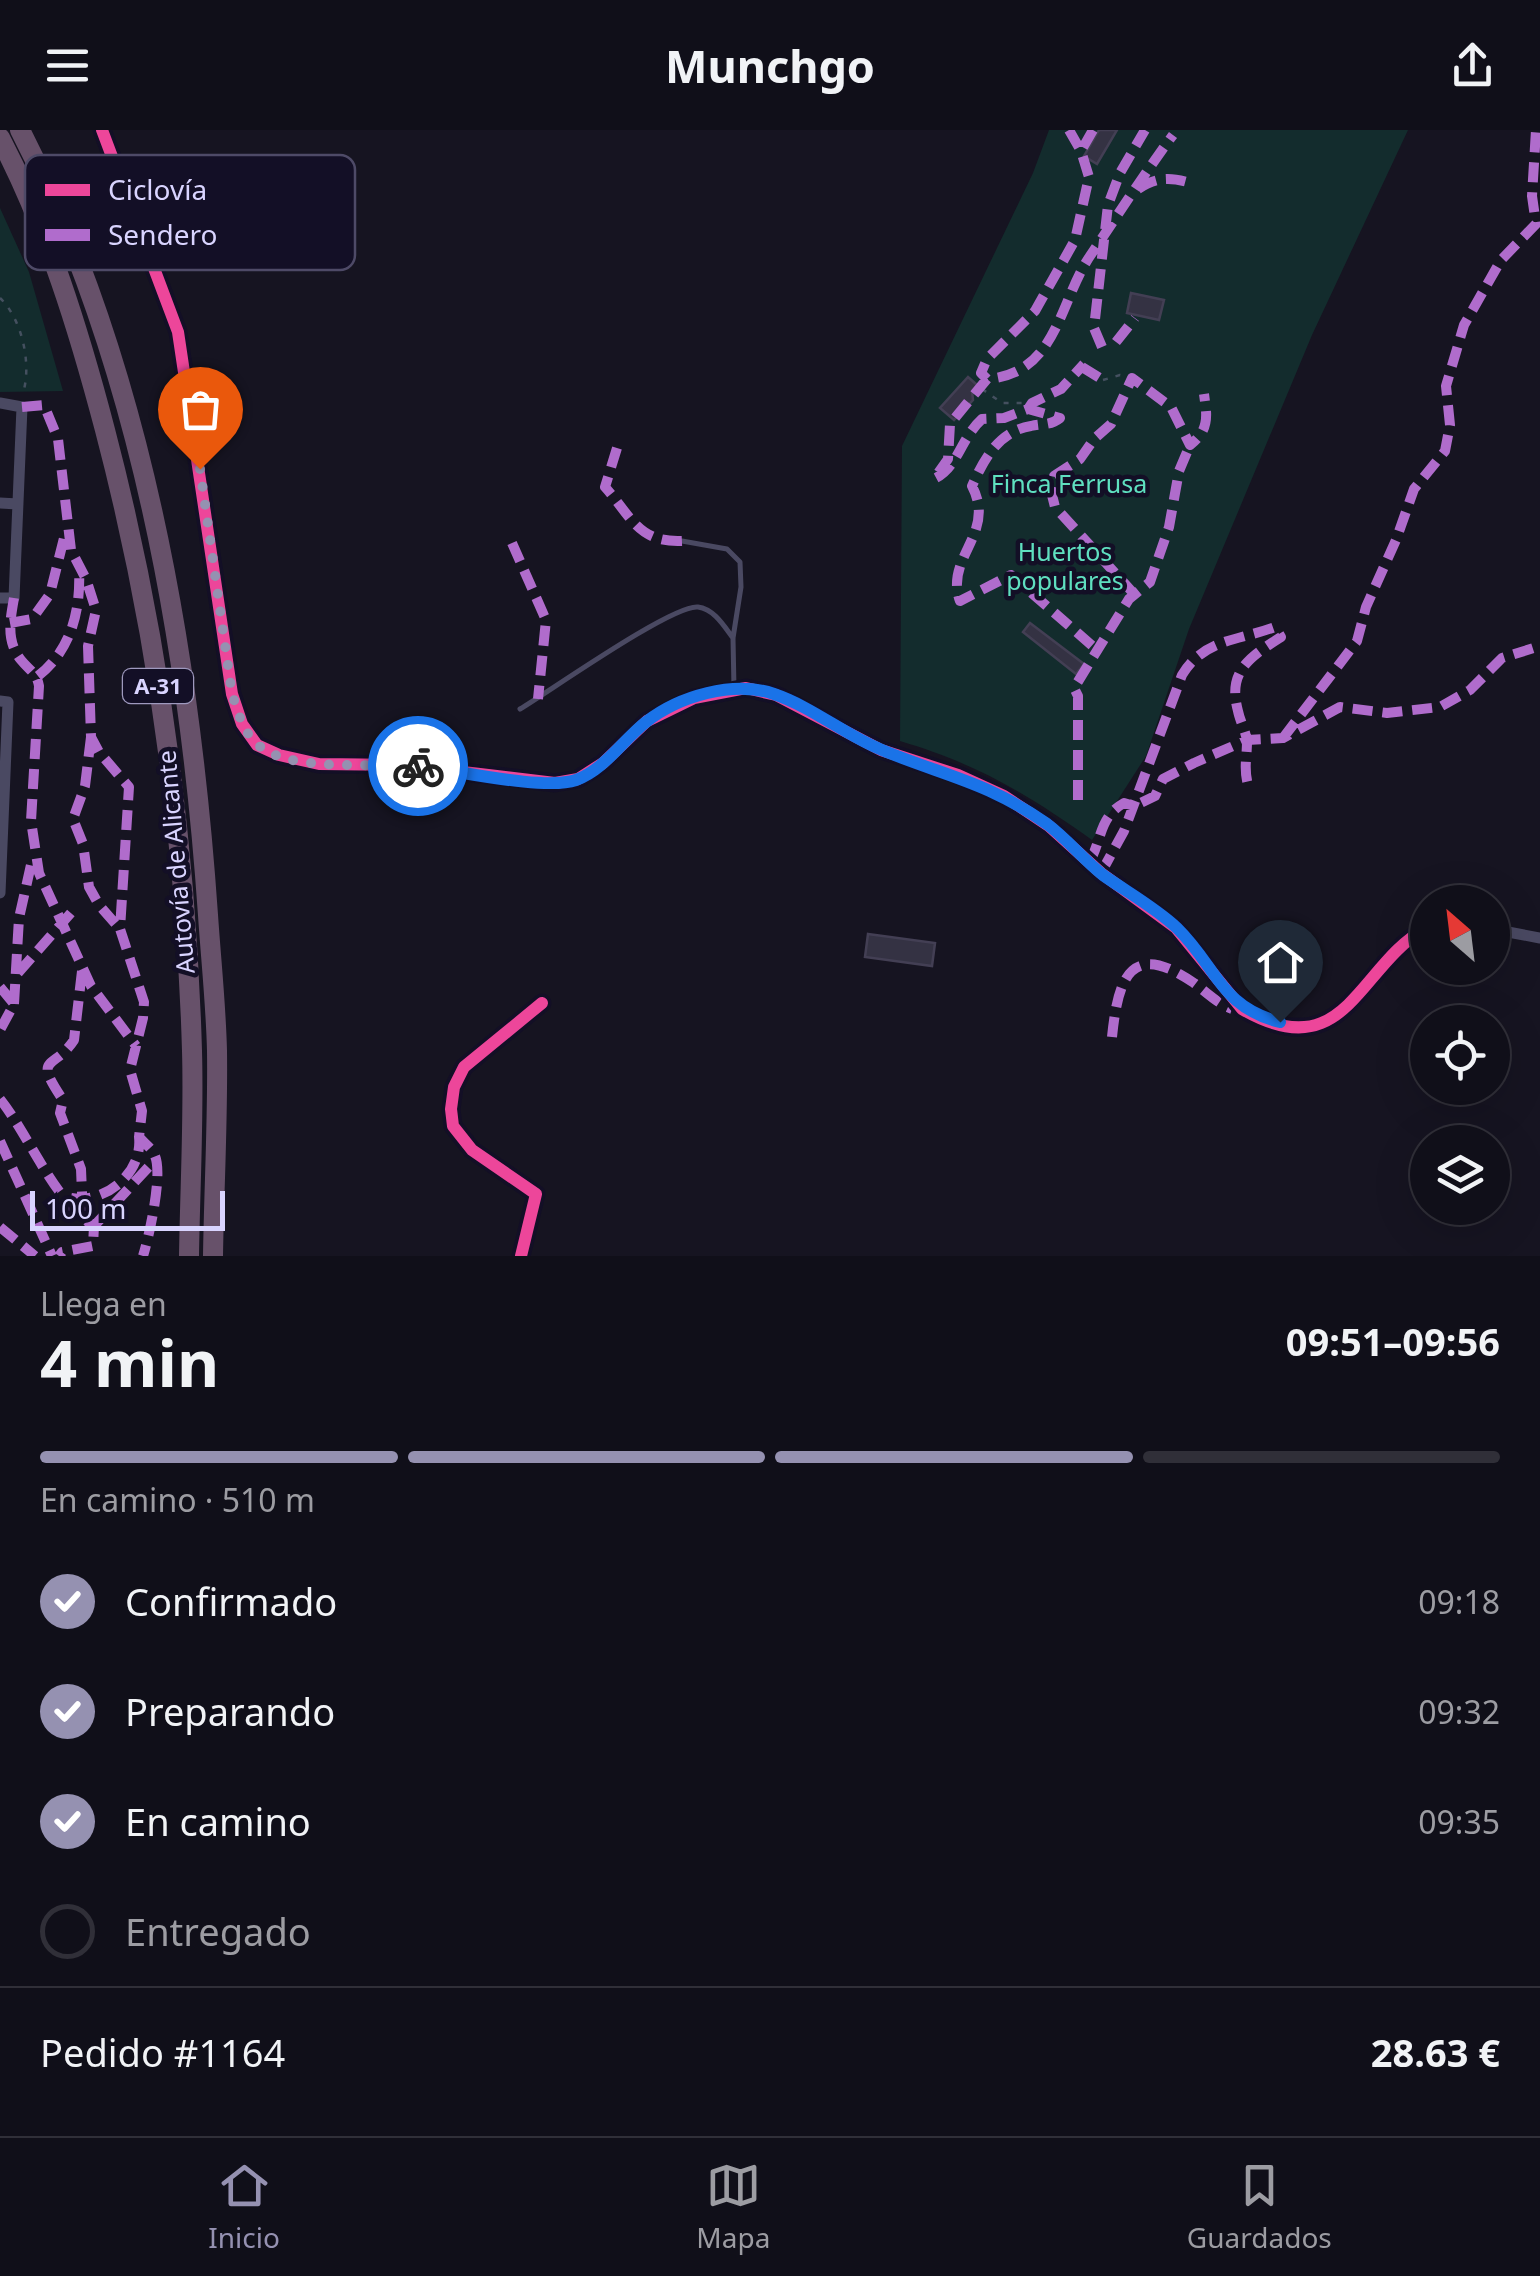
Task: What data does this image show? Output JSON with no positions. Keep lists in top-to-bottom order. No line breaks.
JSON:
{"streets":{"highway":["A-31","Autovía de Alicante"]},"parks":["Finca Ferrusa","Huertos populares"],"legend":["Ciclovía","Sendero"],"scale_bar":"100 m","north":"top left","page":{"header":"Munchgo","scale":"100 m","heading":["4 min","Llega en","09:51–09:56"],"panel":["Pedido #1164","28.63 €"],"bar":"En camino · 510 m","list":[["Confirmado","09:18"],["Preparando","09:32"],["En camino","09:35"],"Entregado"],"tabs":["Inicio","Mapa","Guardados"]}}
